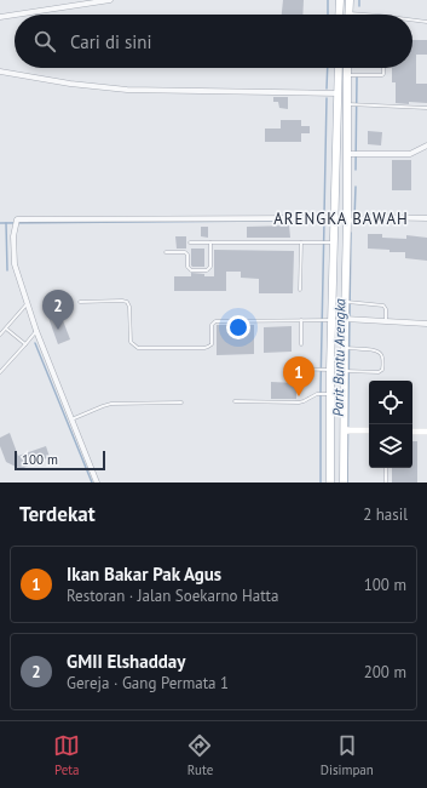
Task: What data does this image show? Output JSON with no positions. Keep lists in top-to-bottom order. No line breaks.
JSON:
{"districts":["ARENGKA BAWAH"],"water":["Parit Buntu Arengka"],"scale_bar":"100 m","page":{"search":"Cari di sini","pins":["2","1"],"scale":"100 m","heading":["Terdekat","2 hasil"],"list":[{"mark":"1","name":"Ikan Bakar Pak Agus","note":"Restoran · Jalan Soekarno Hatta","value":"100 m"},{"mark":"2","name":"GMII Elshadday","note":"Gereja · Gang Permata 1","value":"200 m"}],"nav":["Peta","Rute","Disimpan"]}}
